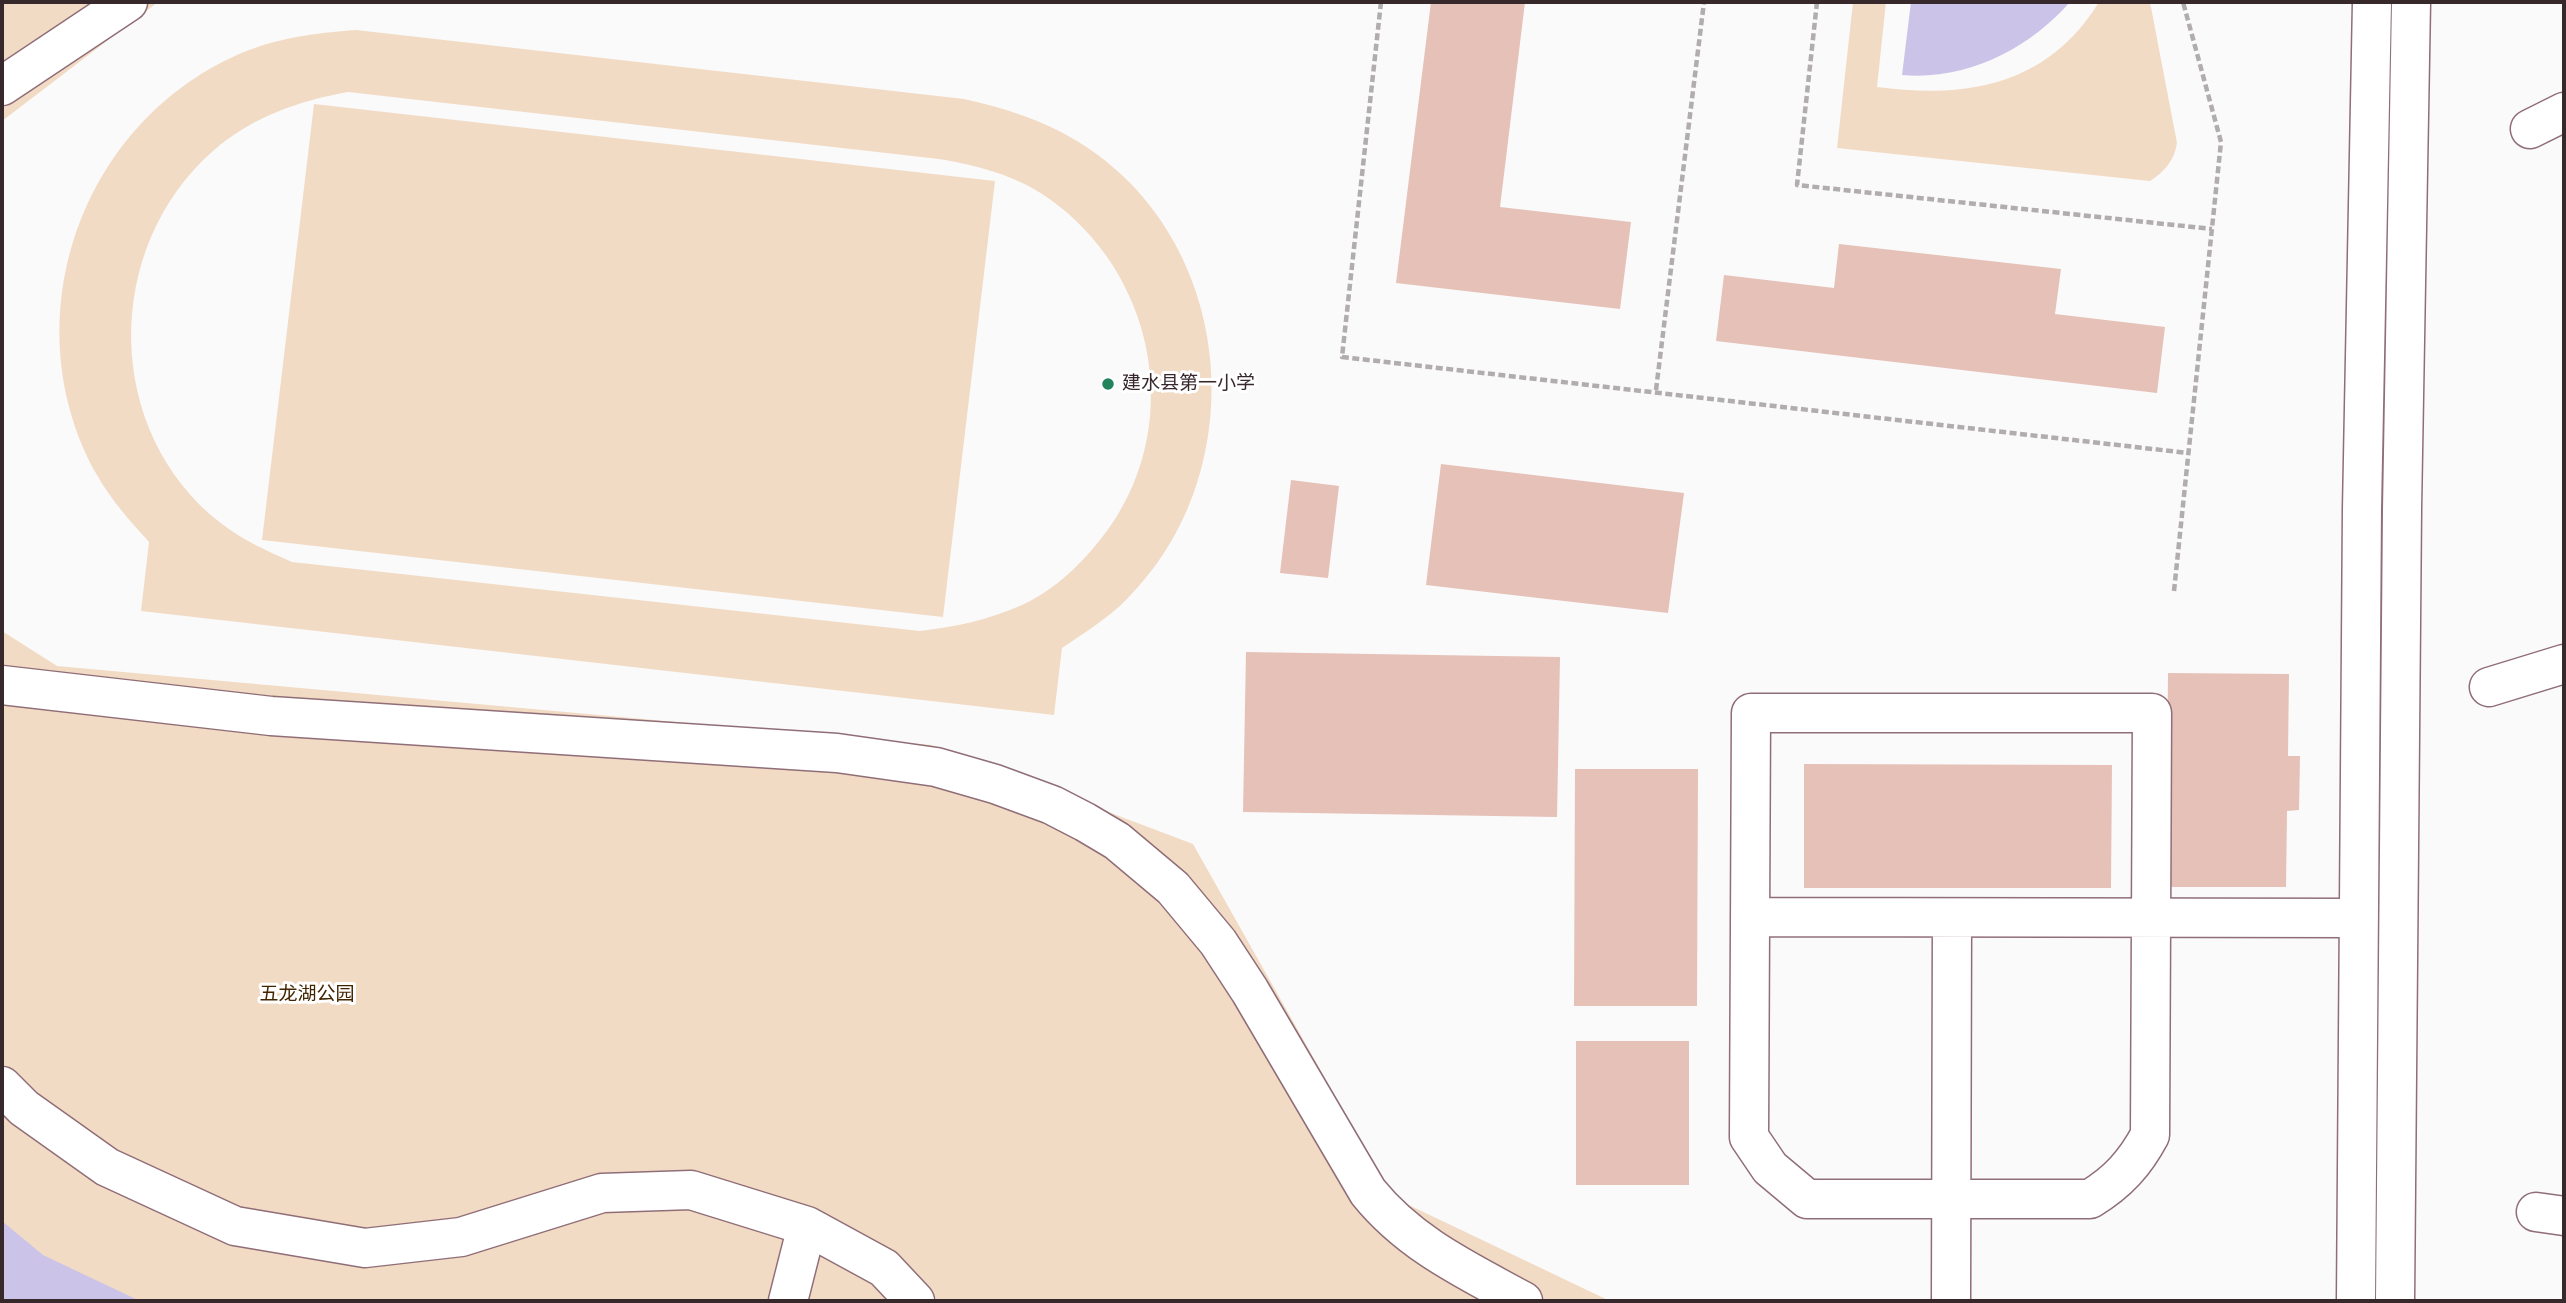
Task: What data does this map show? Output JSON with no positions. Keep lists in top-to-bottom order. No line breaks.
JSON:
{"parks":["五龙湖公园"],"places":["建水县第一小学"]}
